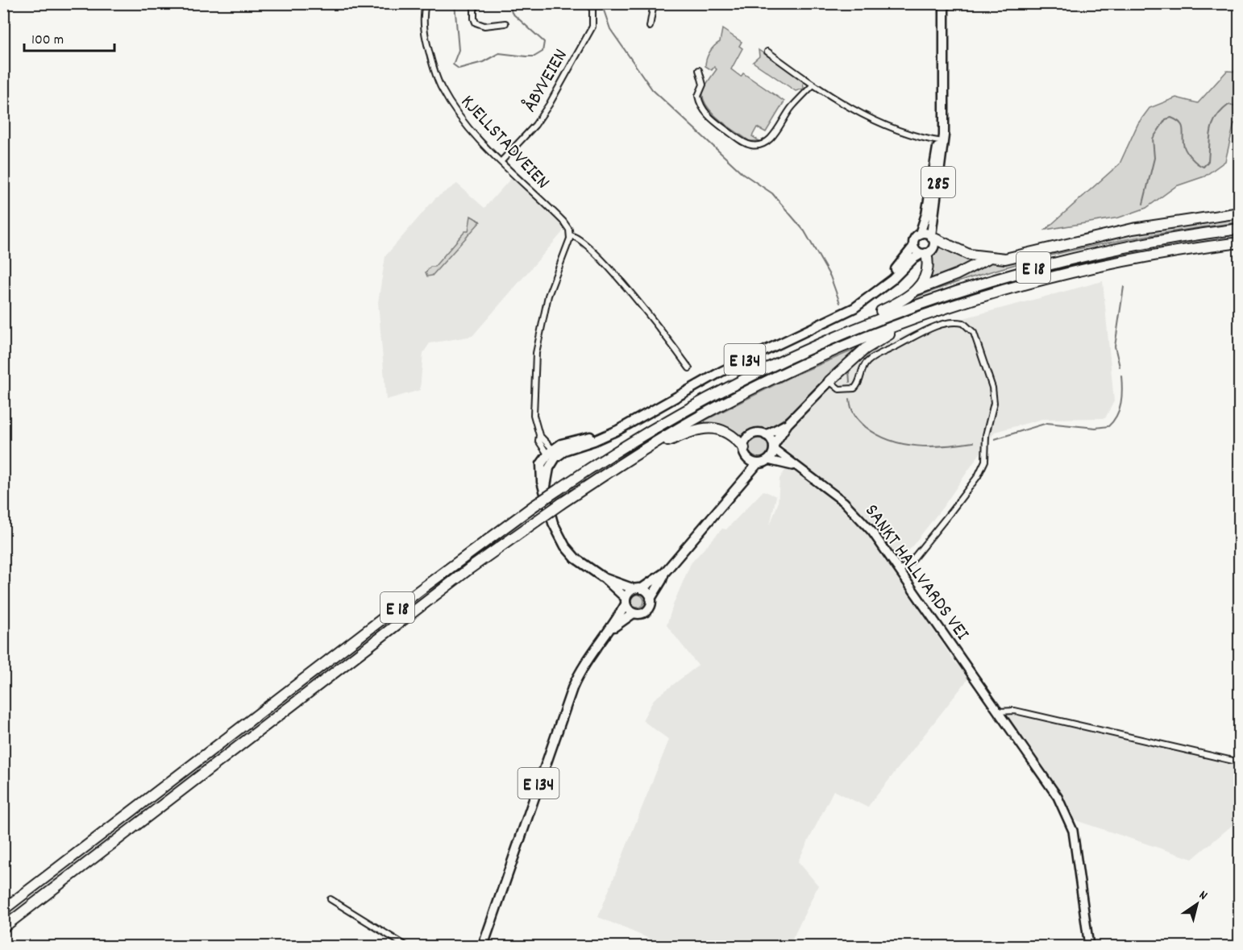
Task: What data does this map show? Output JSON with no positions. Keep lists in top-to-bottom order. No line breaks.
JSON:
{"streets":{"highway":["E 18"],"main road":["285","E 134","SANKT HALLVARDS VEI"],"street":["ÅBYVEIEN","KJELLSTADVEIEN"]},"crossings":[["ÅBYVEIEN","KJELLSTADVEIEN"],["285","E 18"],["285","E 134"],["E 18","E 134"],["E 18","SANKT HALLVARDS VEI"]],"scale_bar":"100 m","north":"top right"}
